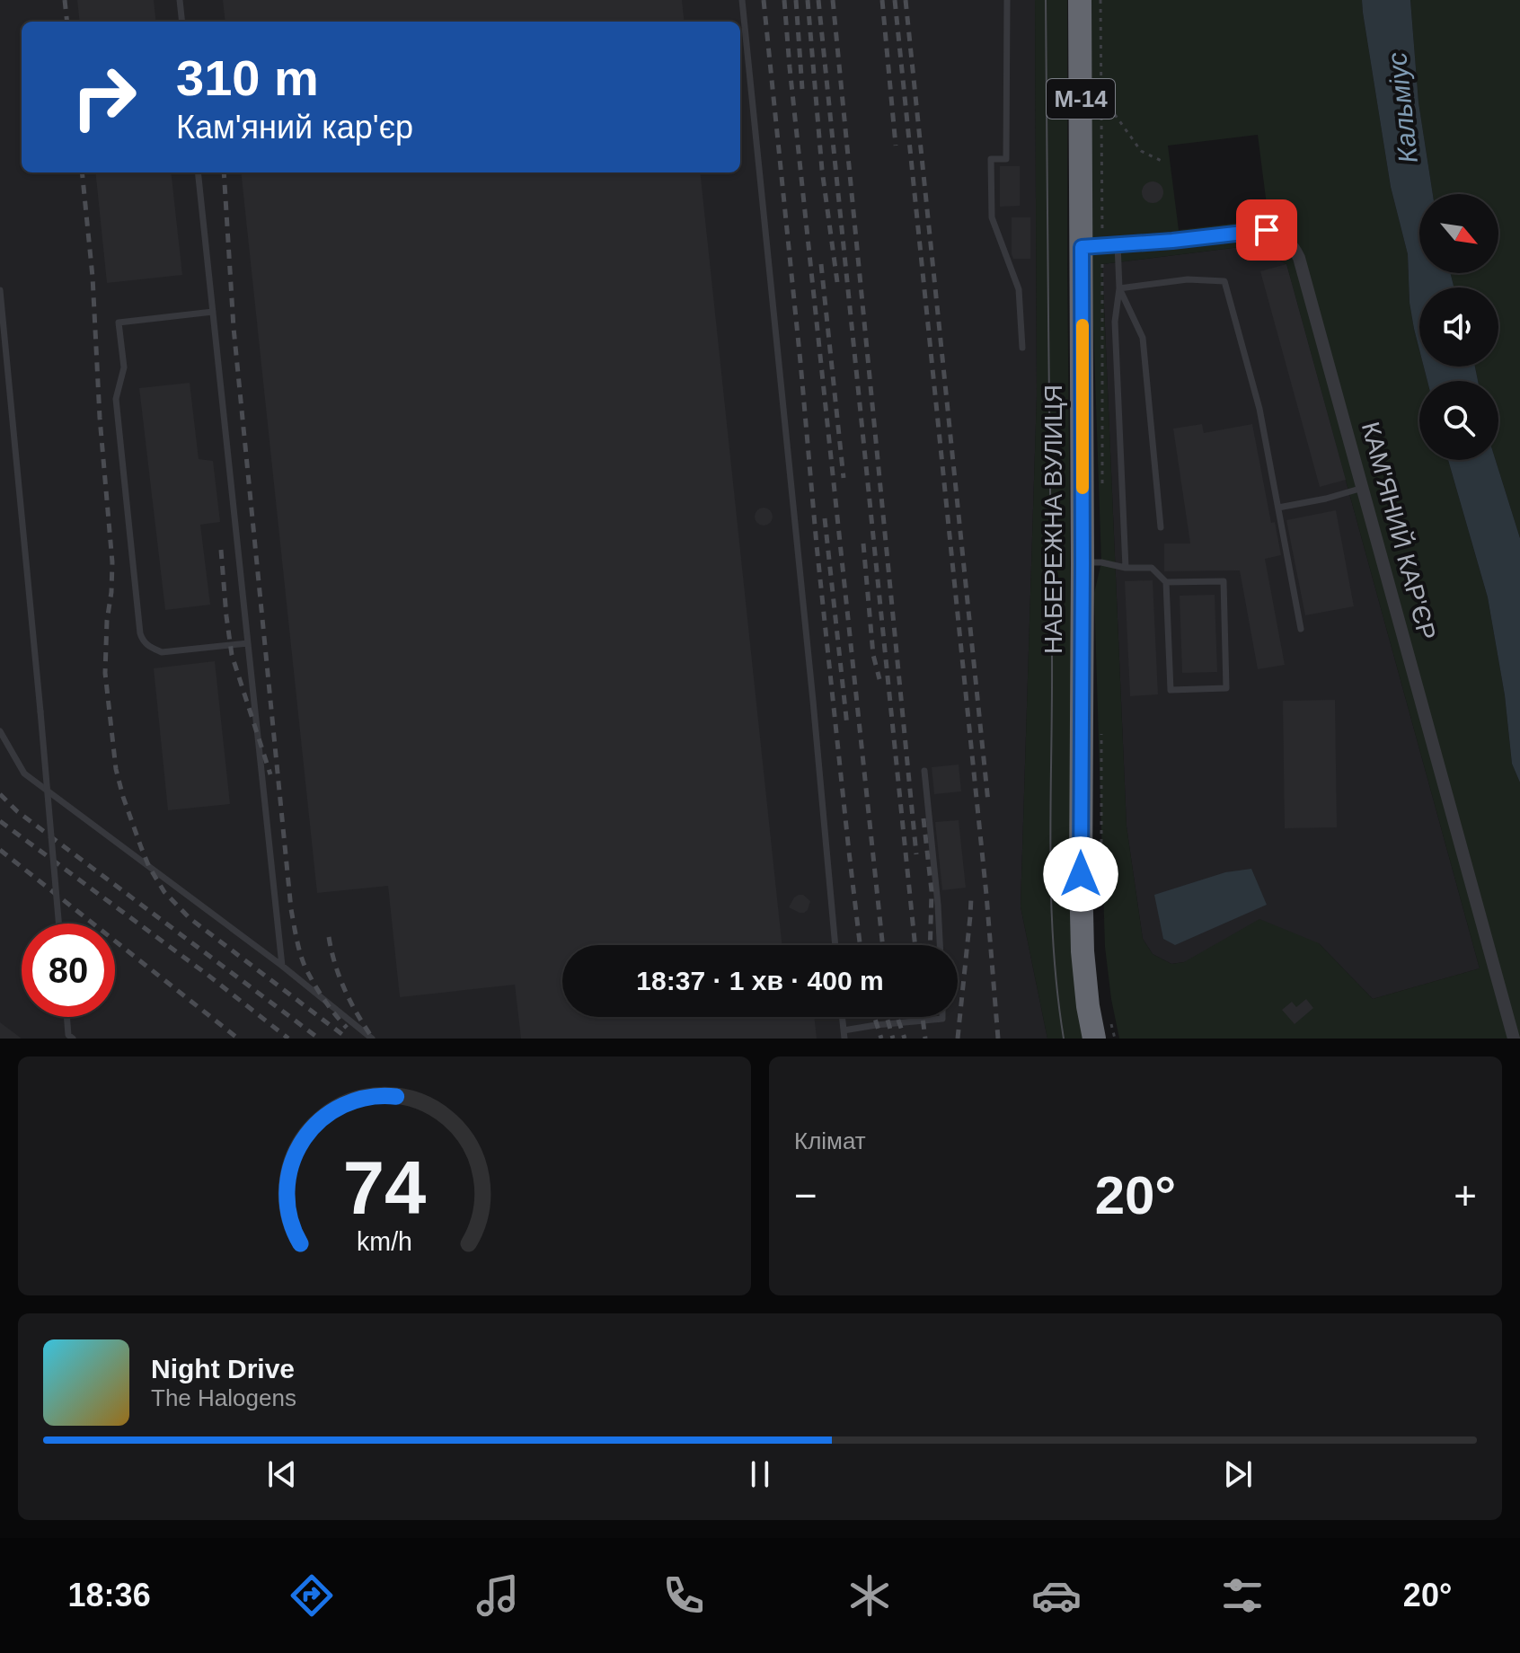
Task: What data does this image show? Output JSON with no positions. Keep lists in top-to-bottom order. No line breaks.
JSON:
{"streets":{"highway":["М-14","НАБЕРЕЖНА ВУЛИЦЯ"],"street":["КАМ'ЯНИЙ КАР'ЄР"]},"crossings":[["НАБЕРЕЖНА ВУЛИЦЯ","КАМ'ЯНИЙ КАР'ЄР"]],"water":["Кальміус"],"north":"bottom right","page":{"turn":["310 m","Кам'яний кар'єр"],"limit":"80","trip":"18:37 · 1 хв · 400 m","tile":"Клімат","heat":["−","20°","+"],"song":["Night Drive","The Halogens"],"tabs":["18:36","20°"],"gauge":["74","km/h"]}}
